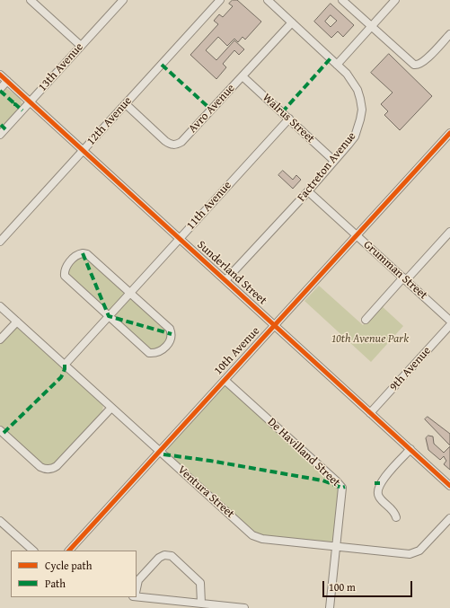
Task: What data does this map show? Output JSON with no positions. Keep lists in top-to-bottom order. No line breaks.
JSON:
{"streets":{"street":["13th Avenue","Avro Avenue","Walrus Street","12th Avenue","Factreton Avenue","11th Avenue","Grumman Street","Sunderland Street","10th Avenue","9th Avenue","De Havilland Street","Ventura Street"]},"crossings":[["13th Avenue","Sunderland Street"],["Avro Avenue","Walrus Street"],["Avro Avenue","12th Avenue"],["Avro Avenue","Factreton Avenue"],["Walrus Street","Factreton Avenue"],["Walrus Street","11th Avenue"],["12th Avenue","Sunderland Street"],["Factreton Avenue","Grumman Street"],["Factreton Avenue","Sunderland Street"],["11th Avenue","Sunderland Street"],["11th Avenue","Ventura Street"],["Grumman Street","10th Avenue"],["Sunderland Street","10th Avenue"],["Sunderland Street","9th Avenue"],["10th Avenue","De Havilland Street"],["10th Avenue","Ventura Street"],["De Havilland Street","Ventura Street"]],"parks":["10th Avenue Park"],"legend":["Cycle path","Path"],"scale_bar":"100 m"}
